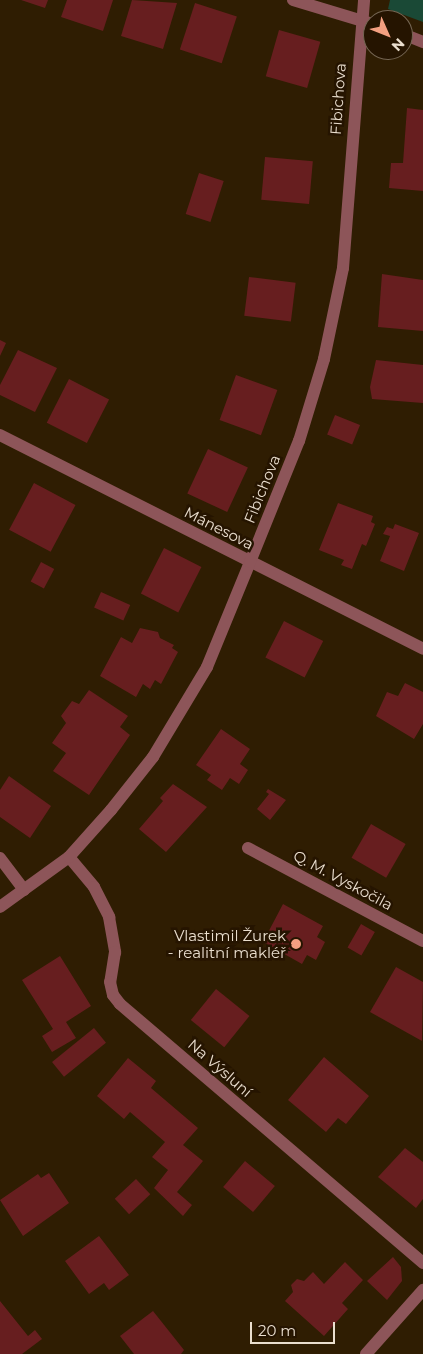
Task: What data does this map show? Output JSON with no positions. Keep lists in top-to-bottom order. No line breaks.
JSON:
{"streets":{"street":["Fibichova","Mánesova","Q. M. Vyskočila","Na Výsluní"]},"crossings":[["Fibichova","Mánesova"],["Fibichova","Na Výsluní"]],"places":["Vlastimil Žurek - realitní makléř"],"scale_bar":"20 m","north":"bottom right"}
